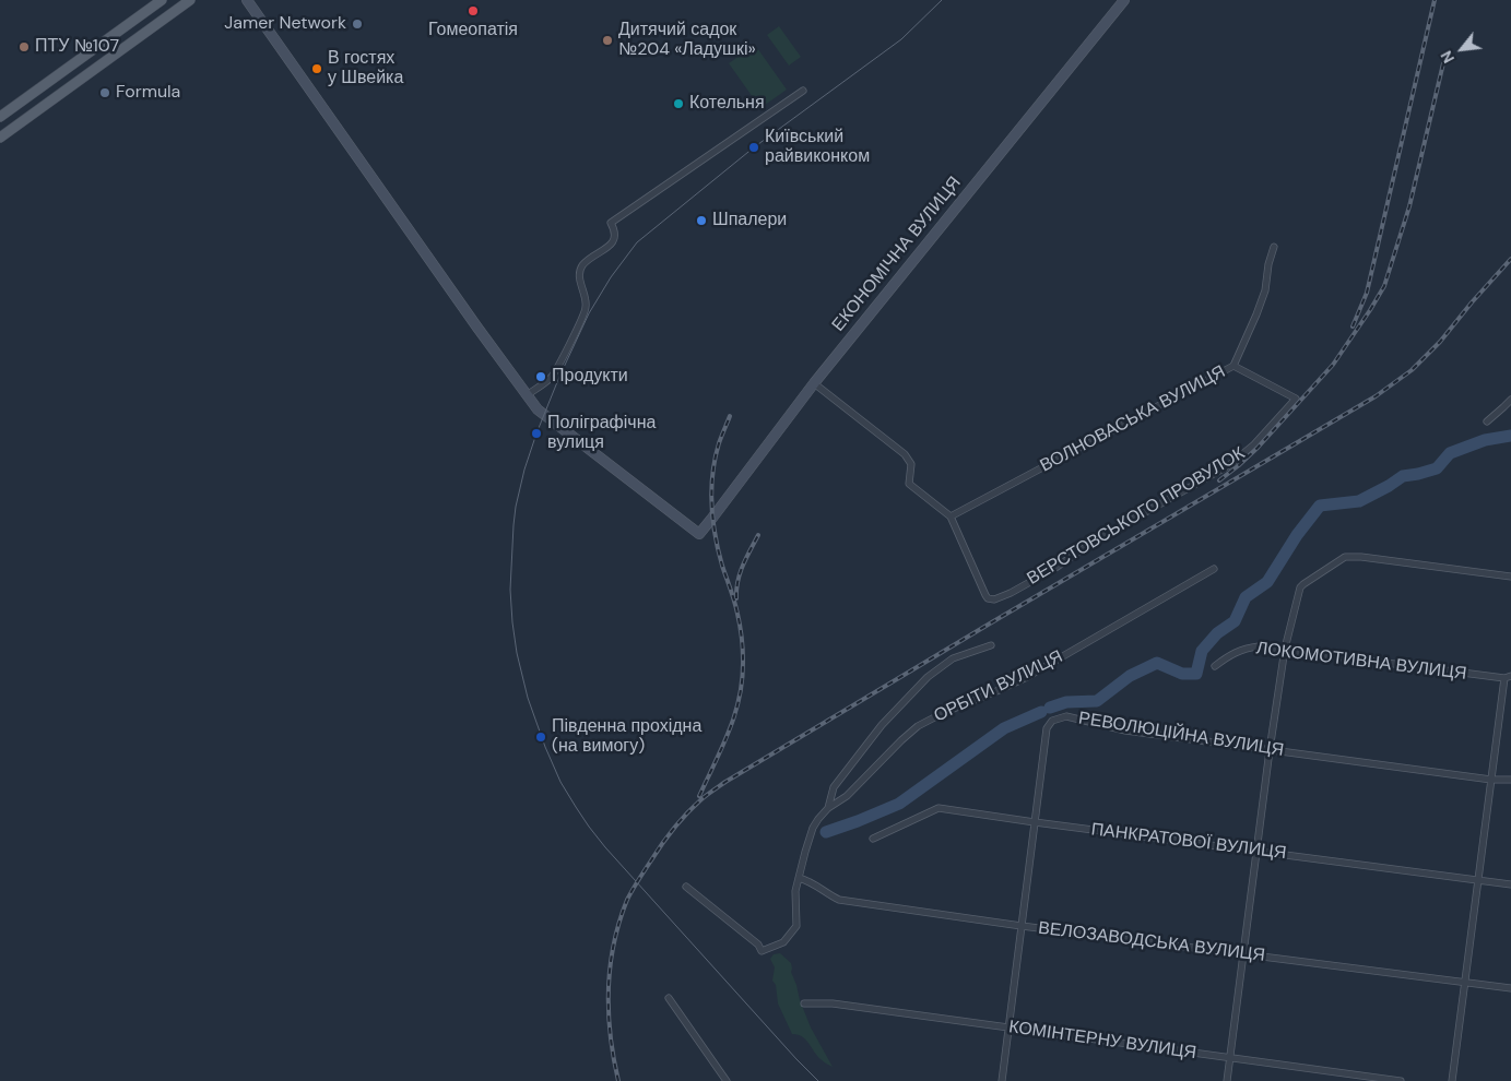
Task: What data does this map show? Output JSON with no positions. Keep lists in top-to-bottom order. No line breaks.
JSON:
{"streets":{"street":["ЕКОНОМІЧНА ВУЛИЦЯ","ВОЛНОВАСЬКА ВУЛИЦЯ","ВЕРСТОВСЬКОГО ПРОВУЛОК","ЛОКОМОТИВНА ВУЛИЦЯ","ОРБІТИ ВУЛИЦЯ","РЕВОЛЮЦІЙНА ВУЛИЦЯ","ПАНКРАТОВОЇ ВУЛИЦЯ","ВЕЛОЗАВОДСЬКА ВУЛИЦЯ","КОМІНТЕРНУ ВУЛИЦЯ"]},"crossings":[["ВОЛНОВАСЬКА ВУЛИЦЯ","ВЕРСТОВСЬКОГО ПРОВУЛОК"],["РЕВОЛЮЦІЙНА ВУЛИЦЯ","ПАНКРАТОВОЇ ВУЛИЦЯ"],["РЕВОЛЮЦІЙНА ВУЛИЦЯ","ВЕЛОЗАВОДСЬКА ВУЛИЦЯ"],["РЕВОЛЮЦІЙНА ВУЛИЦЯ","КОМІНТЕРНУ ВУЛИЦЯ"]],"places":["Гомеопатія","Jamer Network","Дитячий садок №204 «Ладушкі»","ПТУ №107","В гостях у Швейка","Formula","Котельня","Київський райвиконком","Шпалери","Продукти","Поліграфічна вулиця","Південна прохідна (на вимогу)"],"north":"bottom left"}
